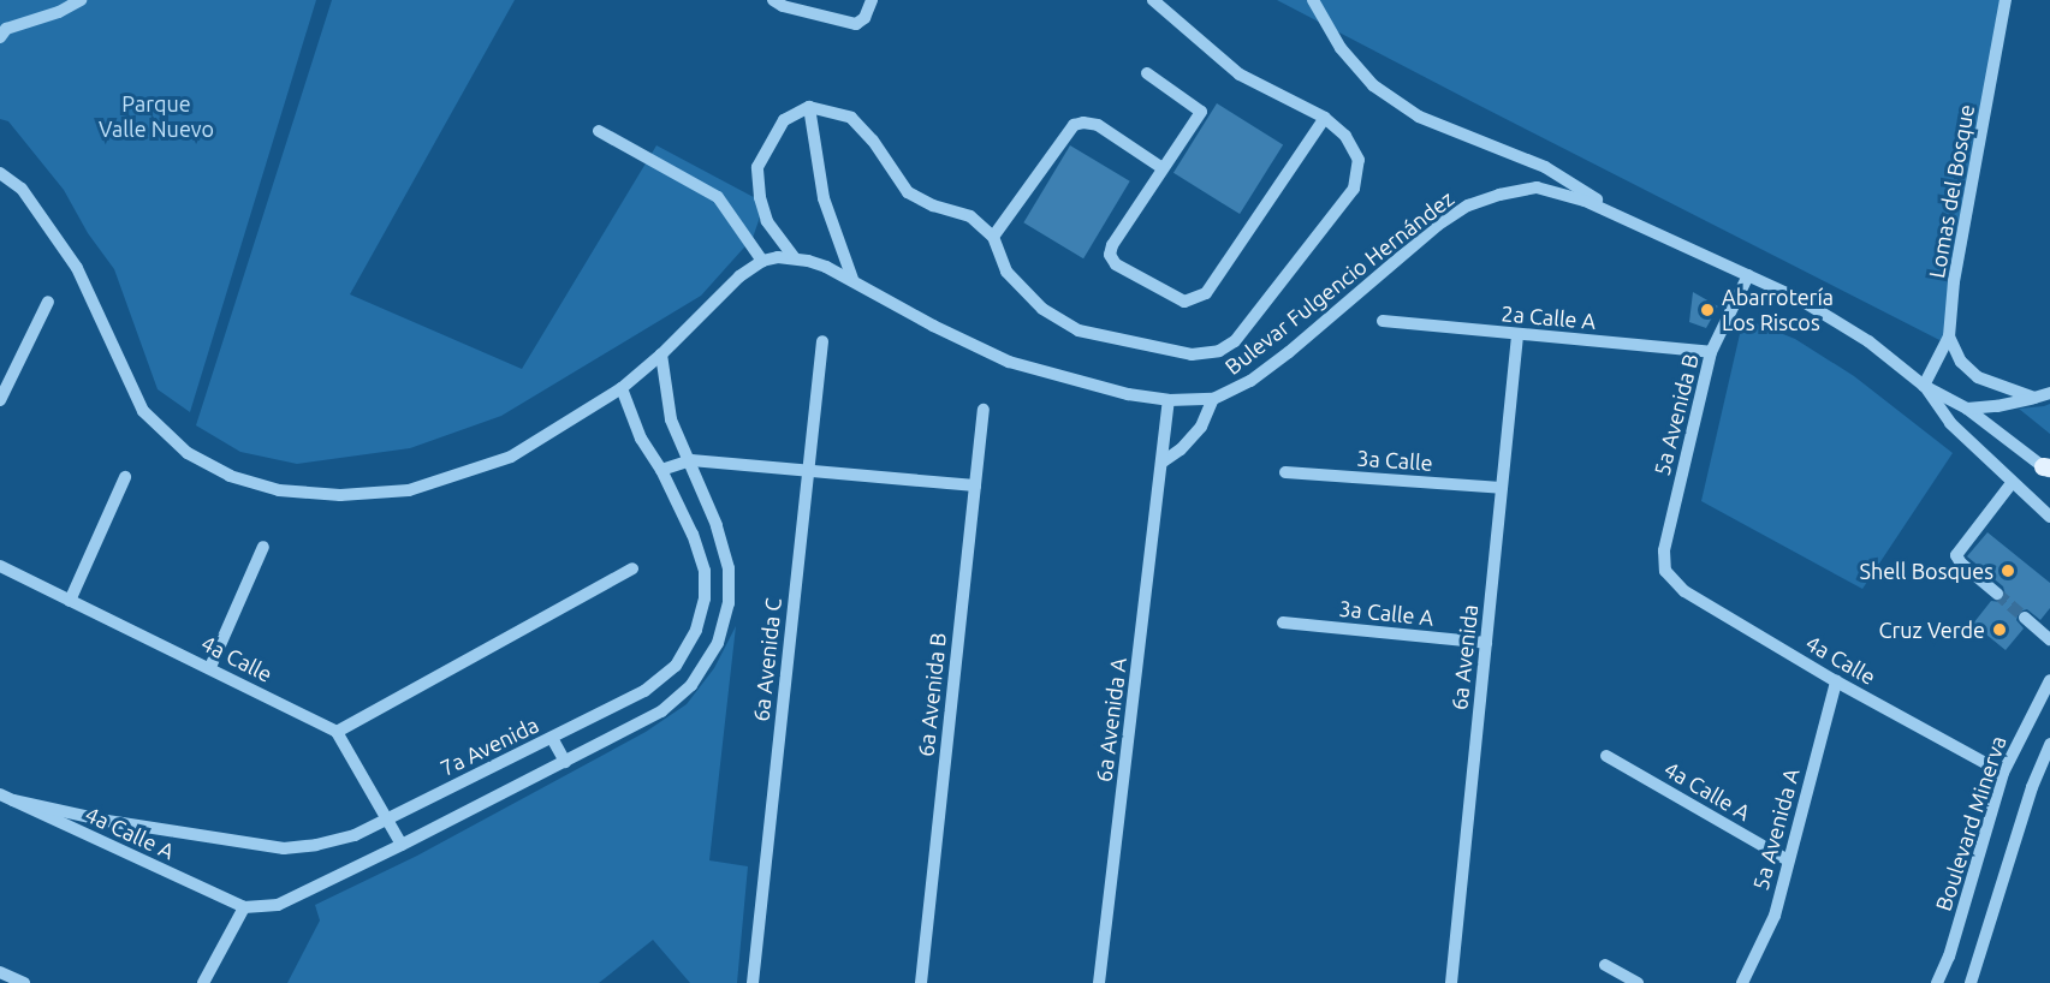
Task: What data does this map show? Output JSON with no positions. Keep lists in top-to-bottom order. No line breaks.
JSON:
{"streets":{"street":["Lomas del Bosque","Bulevar Fulgencio Hernández","2a Calle A","5a Avenida B","3a Calle","3a Calle A","6a Avenida","4a Calle","6a Avenida C","6a Avenida B","6a Avenida A","7a Avenida","4a Calle A","Boulevard Minerva","5a Avenida A"]},"crossings":[["Lomas del Bosque","Bulevar Fulgencio Hernández"],["Bulevar Fulgencio Hernández","5a Avenida B"],["Bulevar Fulgencio Hernández","6a Avenida A"],["2a Calle A","5a Avenida B"],["2a Calle A","6a Avenida"],["5a Avenida B","4a Calle"],["3a Calle","6a Avenida"],["3a Calle A","6a Avenida"],["4a Calle","Boulevard Minerva"],["4a Calle","5a Avenida A"],["7a Avenida","4a Calle A"],["4a Calle A","5a Avenida A"]],"parks":["Parque Valle Nuevo"],"places":["Abarrotería Los Riscos","Shell Bosques","Cruz Verde"]}
